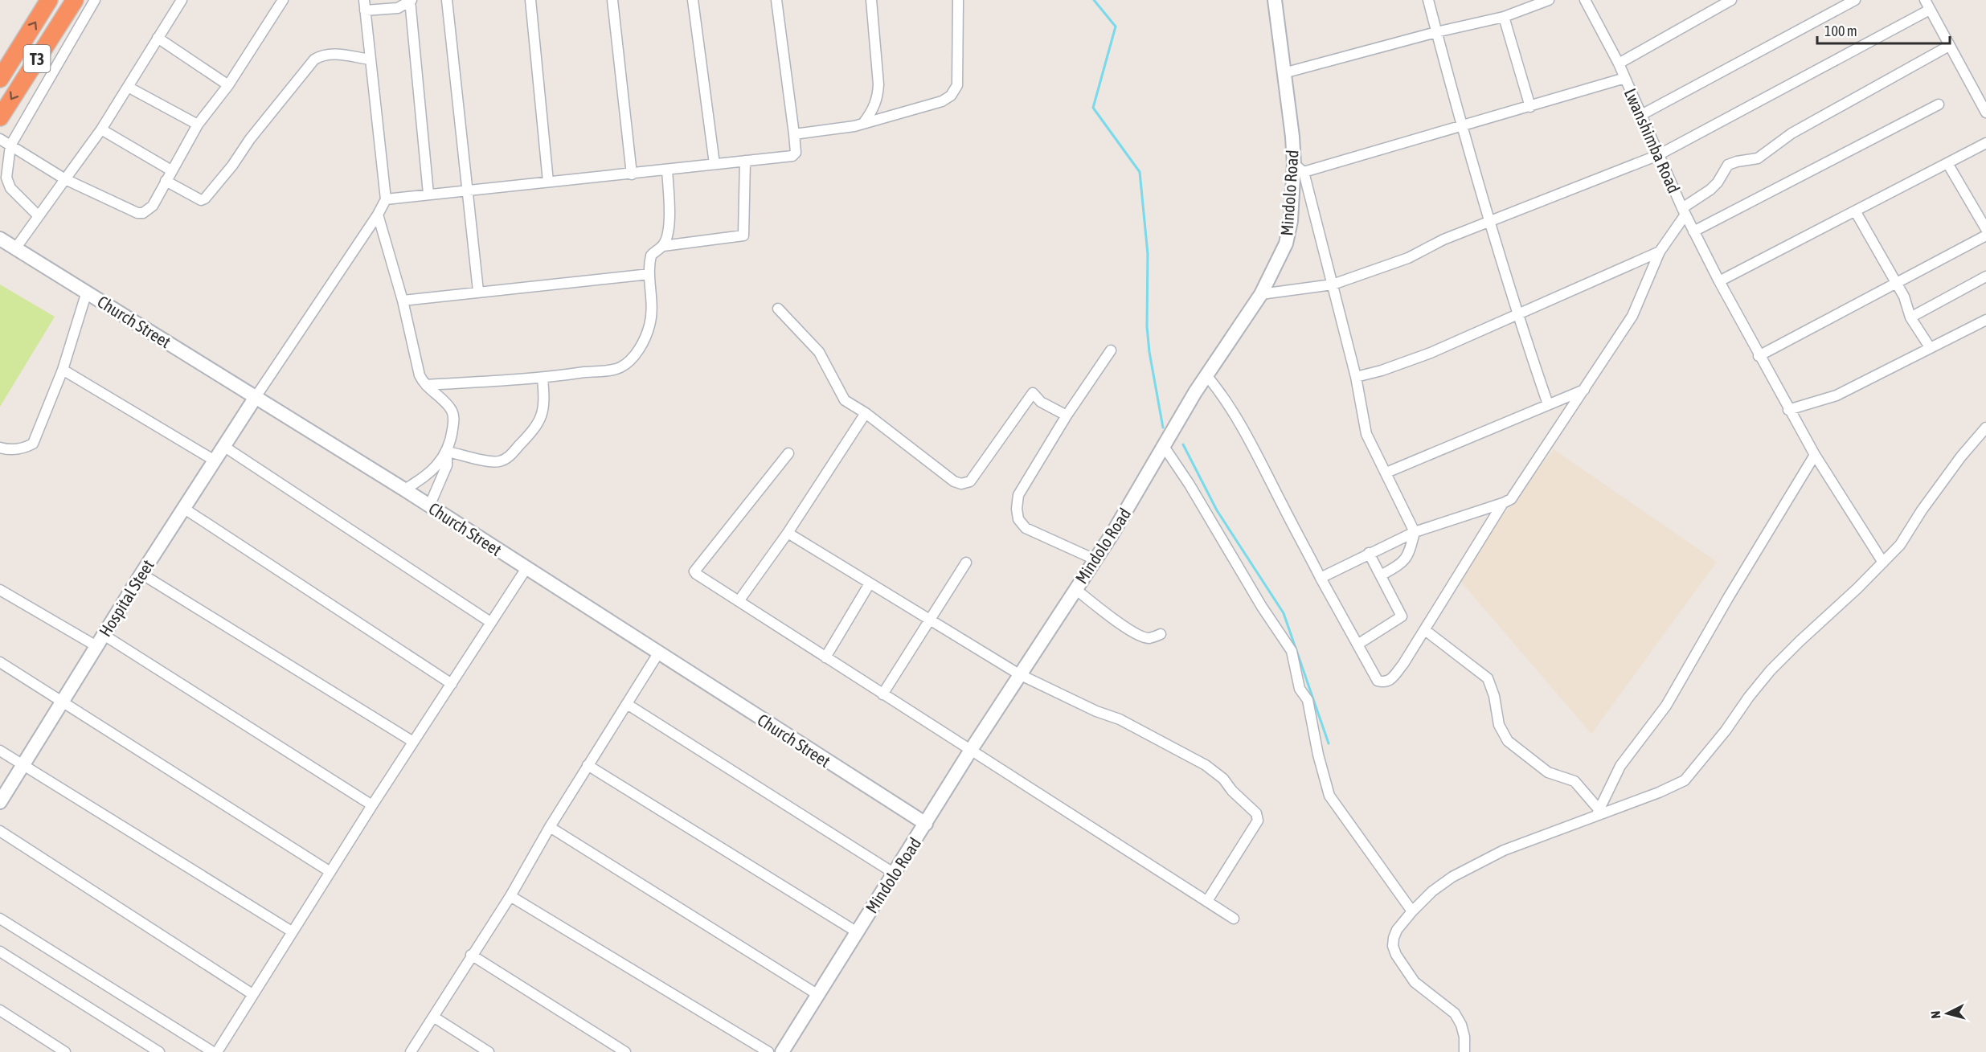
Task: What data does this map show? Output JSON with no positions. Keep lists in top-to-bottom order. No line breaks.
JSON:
{"streets":{"highway":["T3"],"street":["Lwanshimba Road","Mindolo Road","Church Street","Hospital Steet"]},"crossings":[["Mindolo Road","Church Street"],["Church Street","Hospital Steet"]],"scale_bar":"100 m","north":"left"}
